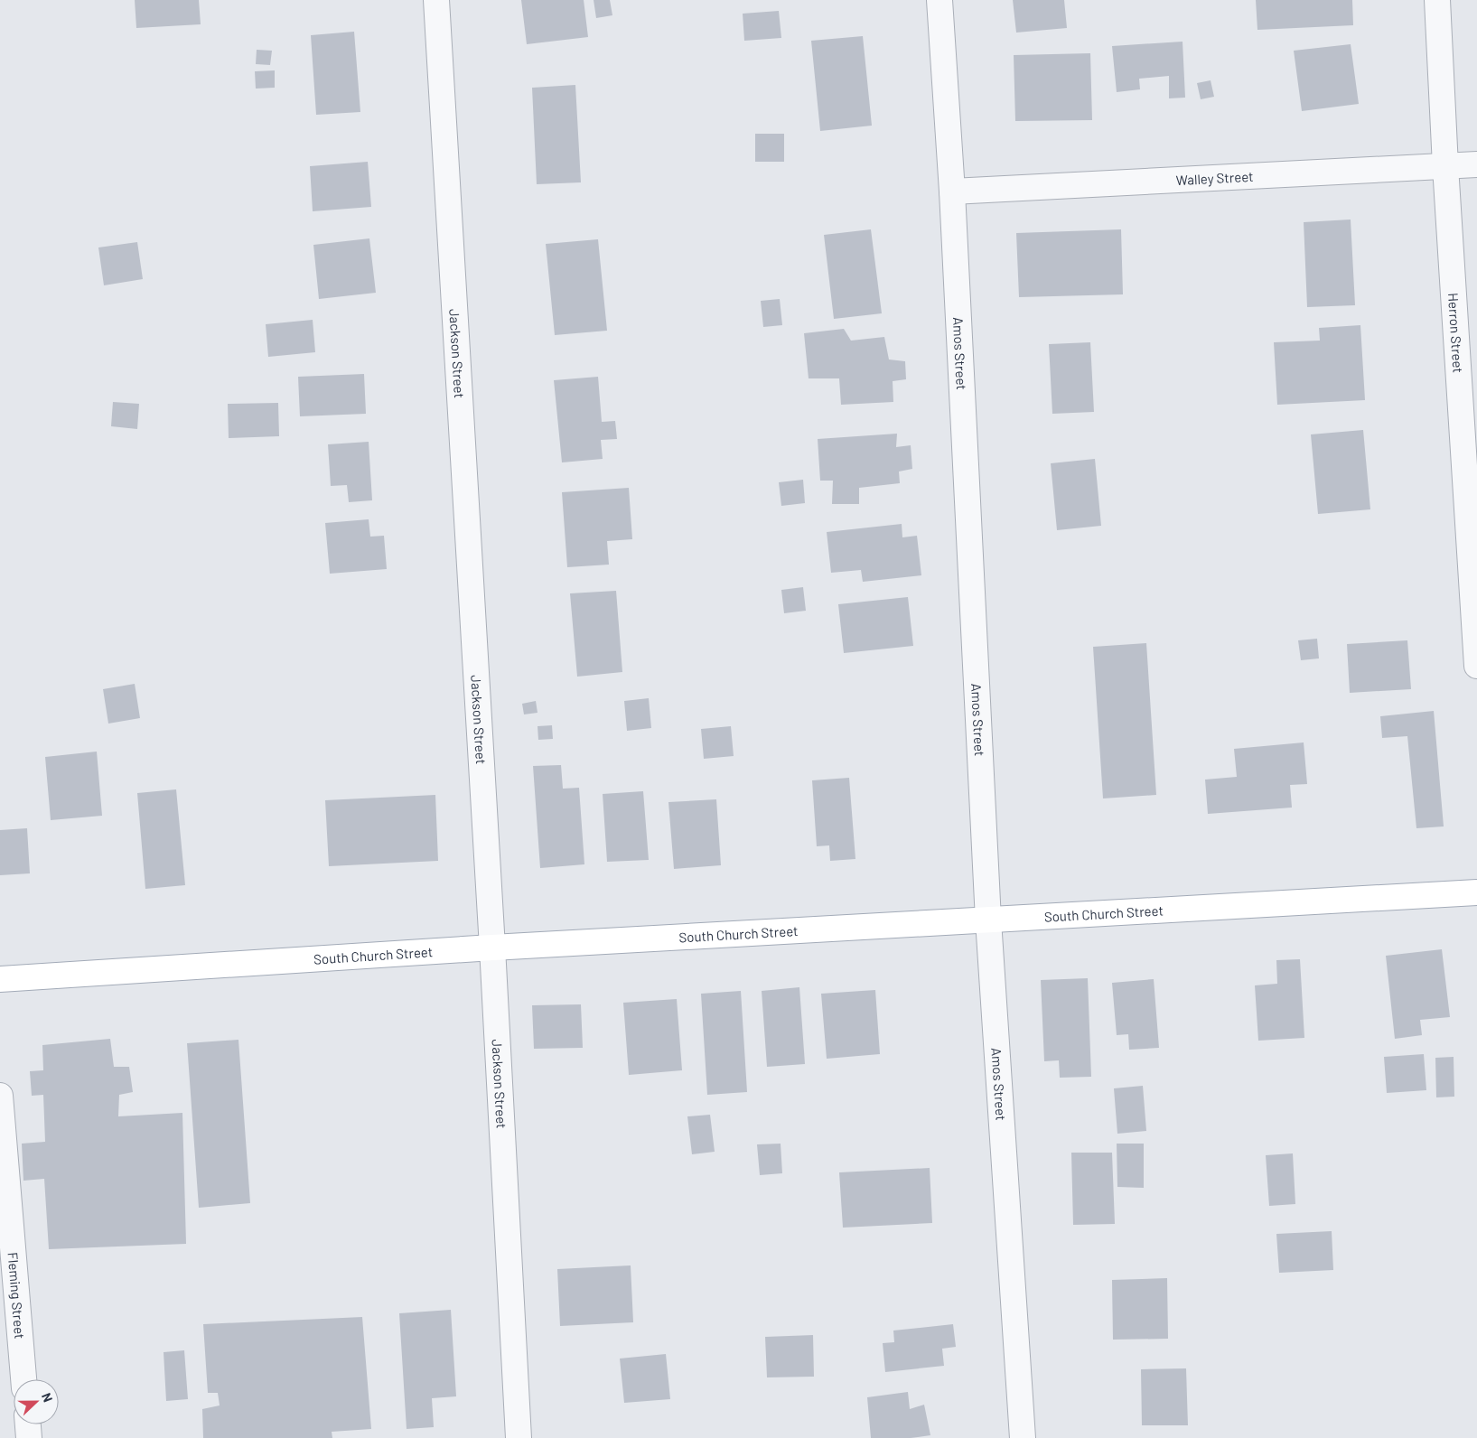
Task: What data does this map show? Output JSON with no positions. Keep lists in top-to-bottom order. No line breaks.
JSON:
{"streets":{"main road":["South Church Street"],"street":["Walley Street","Herron Street","Jackson Street","Amos Street","Fleming Street"]},"crossings":[["Walley Street","Herron Street"],["Walley Street","Amos Street"],["Jackson Street","South Church Street"],["Amos Street","South Church Street"]],"north":"right"}
